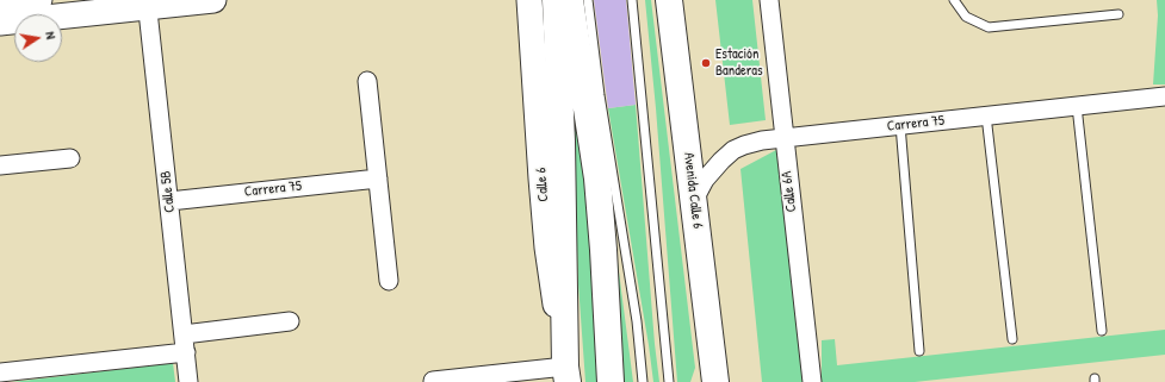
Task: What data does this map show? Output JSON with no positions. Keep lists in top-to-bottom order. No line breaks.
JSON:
{"streets":{"highway":["Avenida Calle 6"],"street":["Carrera 75","Calle 6","Calle 5B","Calle 6A"]},"crossings":[["Carrera 75","Avenida Calle 6"],["Carrera 75","Calle 5B"],["Carrera 75","Calle 6A"]],"places":["Estación Banderas"],"north":"right"}
